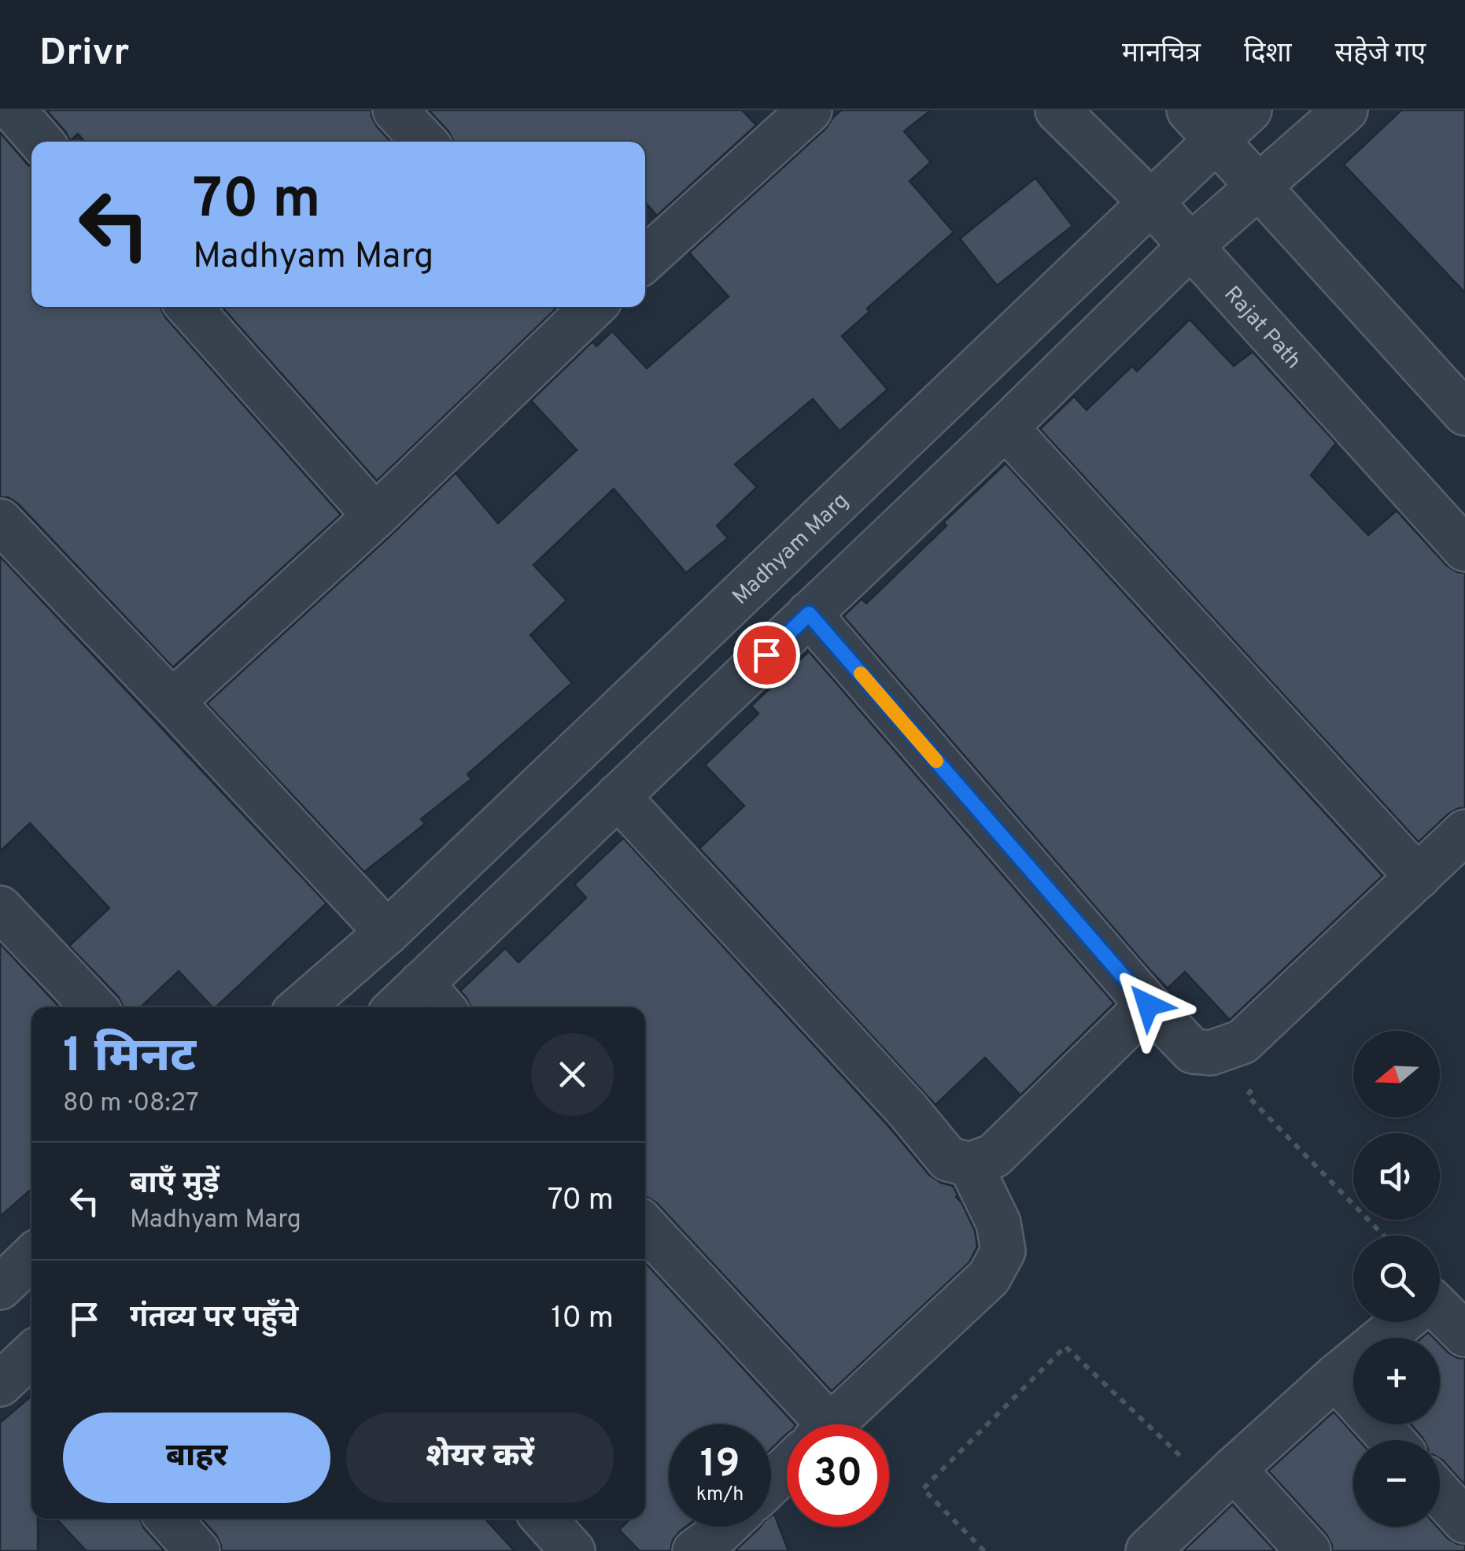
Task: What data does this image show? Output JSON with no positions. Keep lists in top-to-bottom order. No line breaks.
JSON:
{"streets":{"street":["Rajat Path","Madhyam Marg"]},"crossings":[["Rajat Path","Madhyam Marg"]],"north":"left","page":{"header":"Drivr","nav":["मानचित्र","दिशा","सहेजे गए"],"turn":["70 m","Madhyam Marg"],"heading":["1 मिनट","80 m · 08:27"],"map_buttons":["+","−"],"list":[{"name":"बाएँ मुड़ें","note":"Madhyam Marg","value":"70 m"},{"name":"गंतव्य पर पहुँचे","value":"10 m"}],"buttons":["बाहर","शेयर करें"],"speed":"19 km/h","limit":"30"}}
